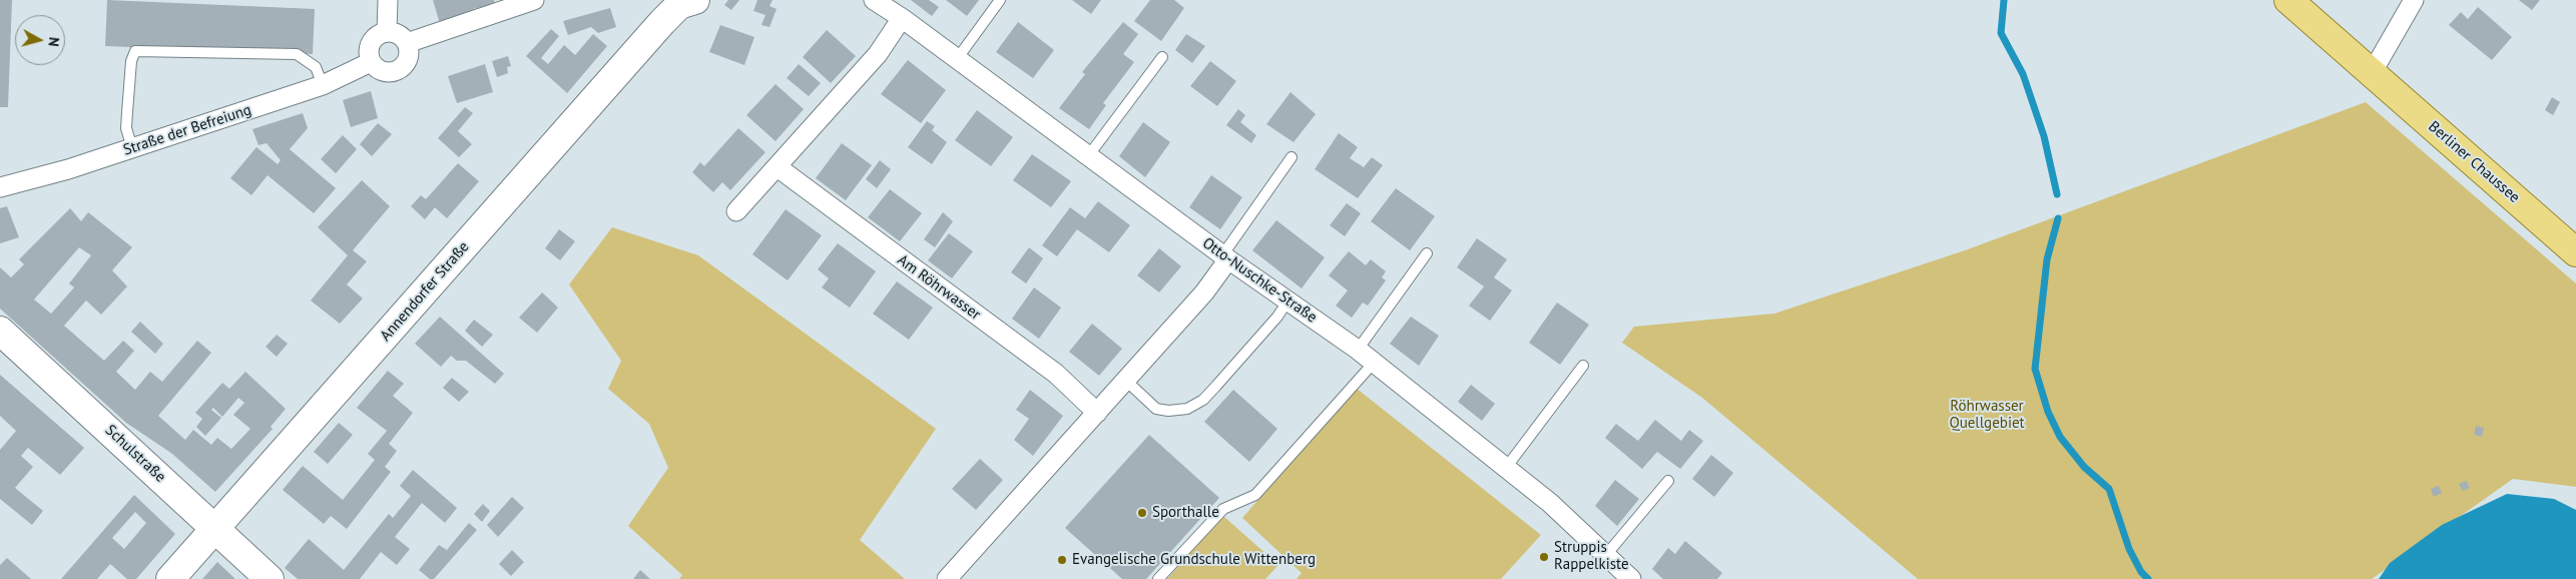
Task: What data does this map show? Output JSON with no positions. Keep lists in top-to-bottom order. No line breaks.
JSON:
{"streets":{"main road":["Berliner Chaussee","Annendorfer Straße","Schulstraße"],"street":["Straße der Befreiung","Otto-Nuschke-Straße","Am Röhrwasser"]},"crossings":[["Annendorfer Straße","Schulstraße"]],"parks":["Röhrwasser Quellgebiet"],"places":["Sporthalle","Struppis Rappelkiste","Evangelische Grundschule Wittenberg"],"north":"right"}
